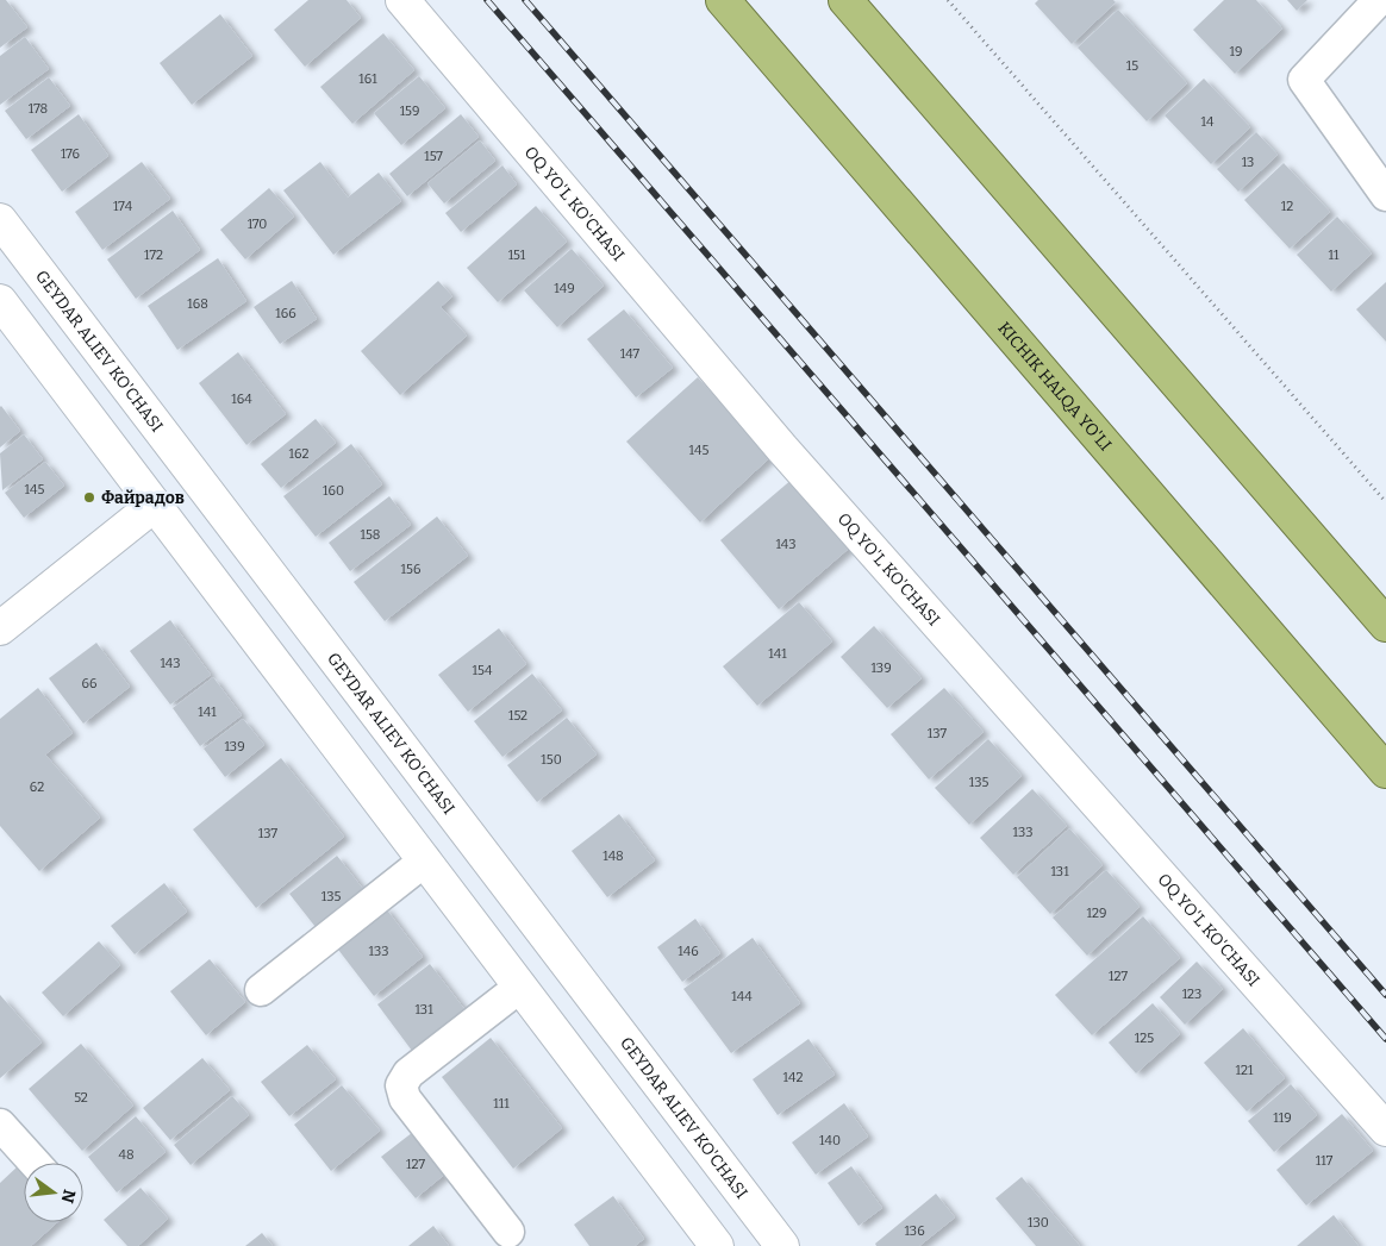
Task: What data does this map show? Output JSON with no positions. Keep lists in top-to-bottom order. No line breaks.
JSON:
{"streets":{"highway":["KICHIK HALQA YO'LI"],"main road":["OQ YO'L KO'CHASI","GEYDAR ALIEV KO'CHASI"]},"places":["Файрадов"],"house_numbers":["19","15","161","178","159","14","176","157","13","174","12","170","172","151","11","149","168","166","147","164","145","162","145","160","158","143","156","141","143","139","154","66","141","152","137","139","150","135","62","133","137","148","131","135","129","133","146","127","123","144","131","125","121","142","52","111","119","140","48","117","127","130","136"],"north":"right"}
